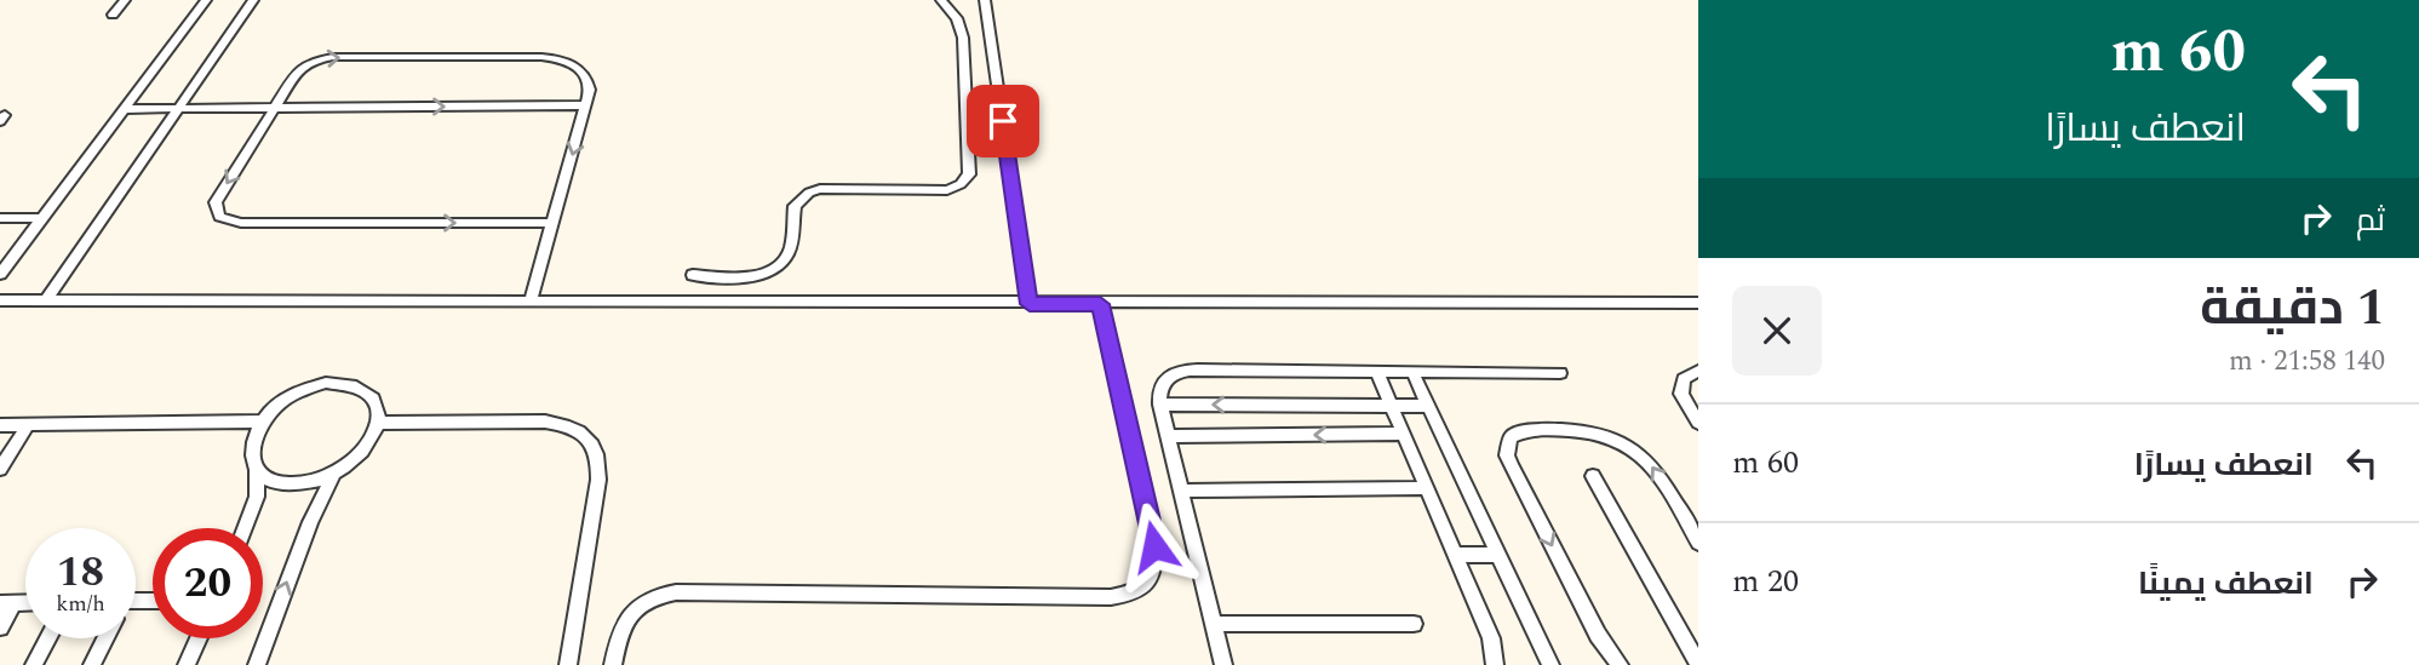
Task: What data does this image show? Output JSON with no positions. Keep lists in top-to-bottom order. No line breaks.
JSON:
{"page":{"turn":["60 m","انعطف يسارًا"],"then":"ثم","heading":["1 دقيقة","140 m · 21:58"],"list":[{"name":"انعطف يسارًا","value":"60 m"},{"name":"انعطف يمينًا","value":"20 m"}],"speed":"18 km/h","limit":"20"}}
